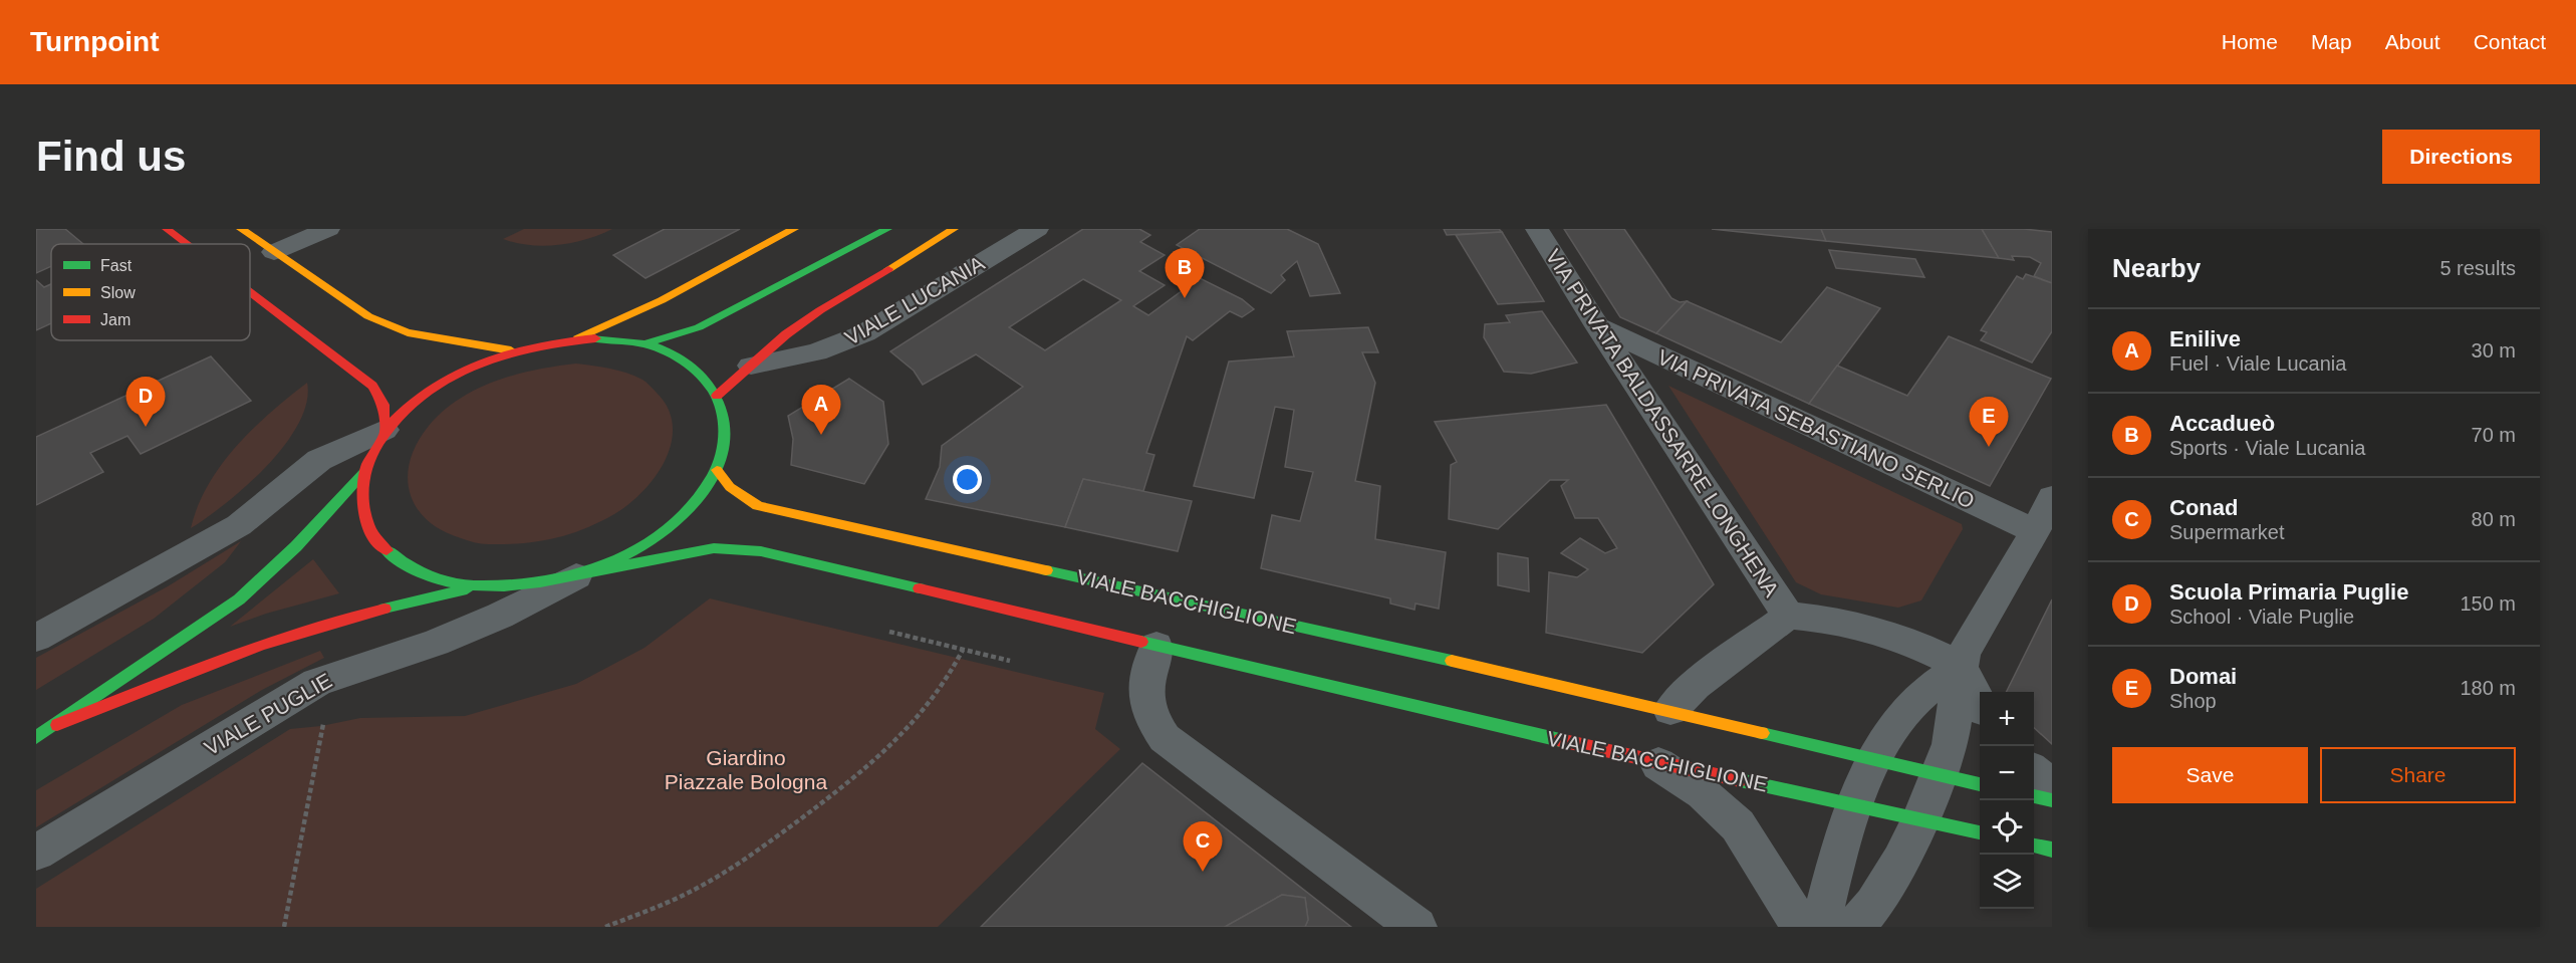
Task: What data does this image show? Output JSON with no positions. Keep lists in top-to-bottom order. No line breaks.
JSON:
{"streets":{"main road":["VIALE LUCANIA","VIALE BACCHIGLIONE"],"street":["VIA PRIVATA BALDASSARRE LONGHENA","VIA PRIVATA SEBASTIANO SERLIO","VIALE PUGLIE"]},"crossings":[["VIA PRIVATA BALDASSARRE LONGHENA","VIA PRIVATA SEBASTIANO SERLIO"],["VIALE BACCHIGLIONE","VIALE PUGLIE"]],"parks":["Giardino Piazzale Bologna"],"legend":["Fast","Slow","Jam"],"page":{"header":"Turnpoint","nav":["Home","Map","About","Contact"],"buttons":["Directions",["Save","Share"]],"title":"Find us","heading":["Nearby","5 results"],"pins":["B","D","A","E","C"],"list":[{"mark":"A","name":"Enilive","note":"Fuel · Viale Lucania","value":"30 m"},{"mark":"B","name":"Accadueò","note":"Sports · Viale Lucania","value":"70 m"},{"mark":"C","name":"Conad","note":"Supermarket","value":"80 m"},{"mark":"D","name":"Scuola Primaria Puglie","note":"School · Viale Puglie","value":"150 m"},{"mark":"E","name":"Domai","note":"Shop","value":"180 m"}],"map_buttons":["+","−"]}}
